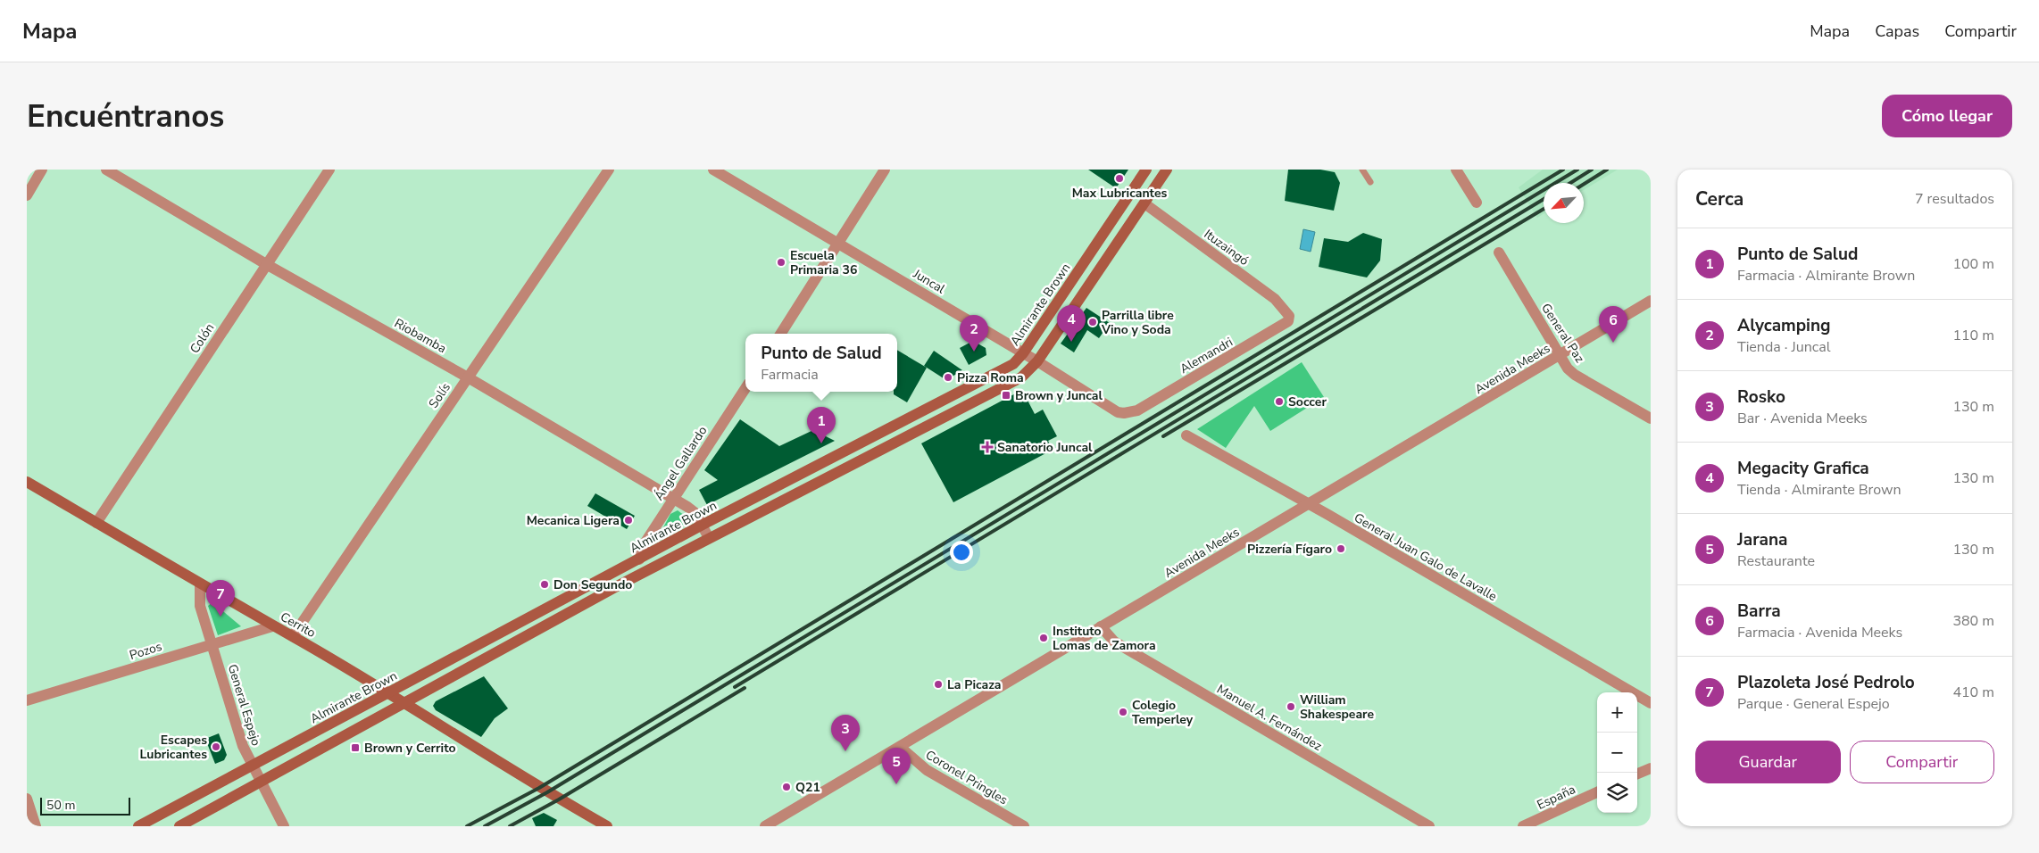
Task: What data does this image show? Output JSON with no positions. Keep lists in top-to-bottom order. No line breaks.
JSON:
{"streets":{"main road":["Almirante Brown","Cerrito"],"street":["Ituzaingó","Juncal","General Paz","Riobamba","Colón","Alemandri","Avenida Meeks","Solís","Ángel Gallardo","General Juan Galo de Lavalle","Pozos","General Espejo","Manuel A. Fernández","Coronel Pringles","España"]},"crossings":[["Ituzaingó","Alemandri"],["Juncal","Almirante Brown"],["Juncal","Alemandri"],["Almirante Brown","Riobamba"],["Almirante Brown","Ángel Gallardo"],["Almirante Brown","Cerrito"],["Almirante Brown","General Espejo"],["General Paz","Avenida Meeks"],["Riobamba","Colón"],["Riobamba","Solís"],["Riobamba","Ángel Gallardo"],["Colón","Cerrito"],["Avenida Meeks","General Juan Galo de Lavalle"],["Avenida Meeks","Manuel A. Fernández"],["Avenida Meeks","Coronel Pringles"],["Solís","Cerrito"],["Cerrito","Pozos"],["Cerrito","General Espejo"],["Pozos","General Espejo"]],"places":{"other":["Max Lubricantes","Escuela Primaria 36","Parrilla libre Vino y Soda","Pizza Roma","Soccer","Mecanica Ligera","Pizzería Fígaro","Don Segundo","Instituto Lomas de Zamora","La Picaza","William Shakespeare","Colegio Temperley","Escapes Lubricantes","Q21"],"transit":["Brown y Juncal","Brown y Cerrito"],"health":["Sanatorio Juncal"]},"scale_bar":"50 m","north":"bottom left","page":{"header":"Mapa","nav":["Mapa","Capas","Compartir"],"buttons":["Cómo llegar",["Guardar","Compartir"]],"title":"Encuéntranos","heading":["Cerca","7 resultados"],"list":[{"mark":"1","name":"Punto de Salud","note":"Farmacia · Almirante Brown","value":"100 m"},{"mark":"2","name":"Alycamping","note":"Tienda · Juncal","value":"110 m"},{"mark":"3","name":"Rosko","note":"Bar · Avenida Meeks","value":"130 m"},{"mark":"4","name":"Megacity Grafica","note":"Tienda · Almirante Brown","value":"130 m"},{"mark":"5","name":"Jarana","note":"Restaurante","value":"130 m"},{"mark":"6","name":"Barra","note":"Farmacia · Avenida Meeks","value":"380 m"},{"mark":"7","name":"Plazoleta José Pedrolo","note":"Parque · General Espejo","value":"410 m"}],"pins":["4","6","2","1","7","3","5"],"popup":["Punto de Salud","Farmacia"],"map_buttons":["+","−"],"scale":"50 m"}}
